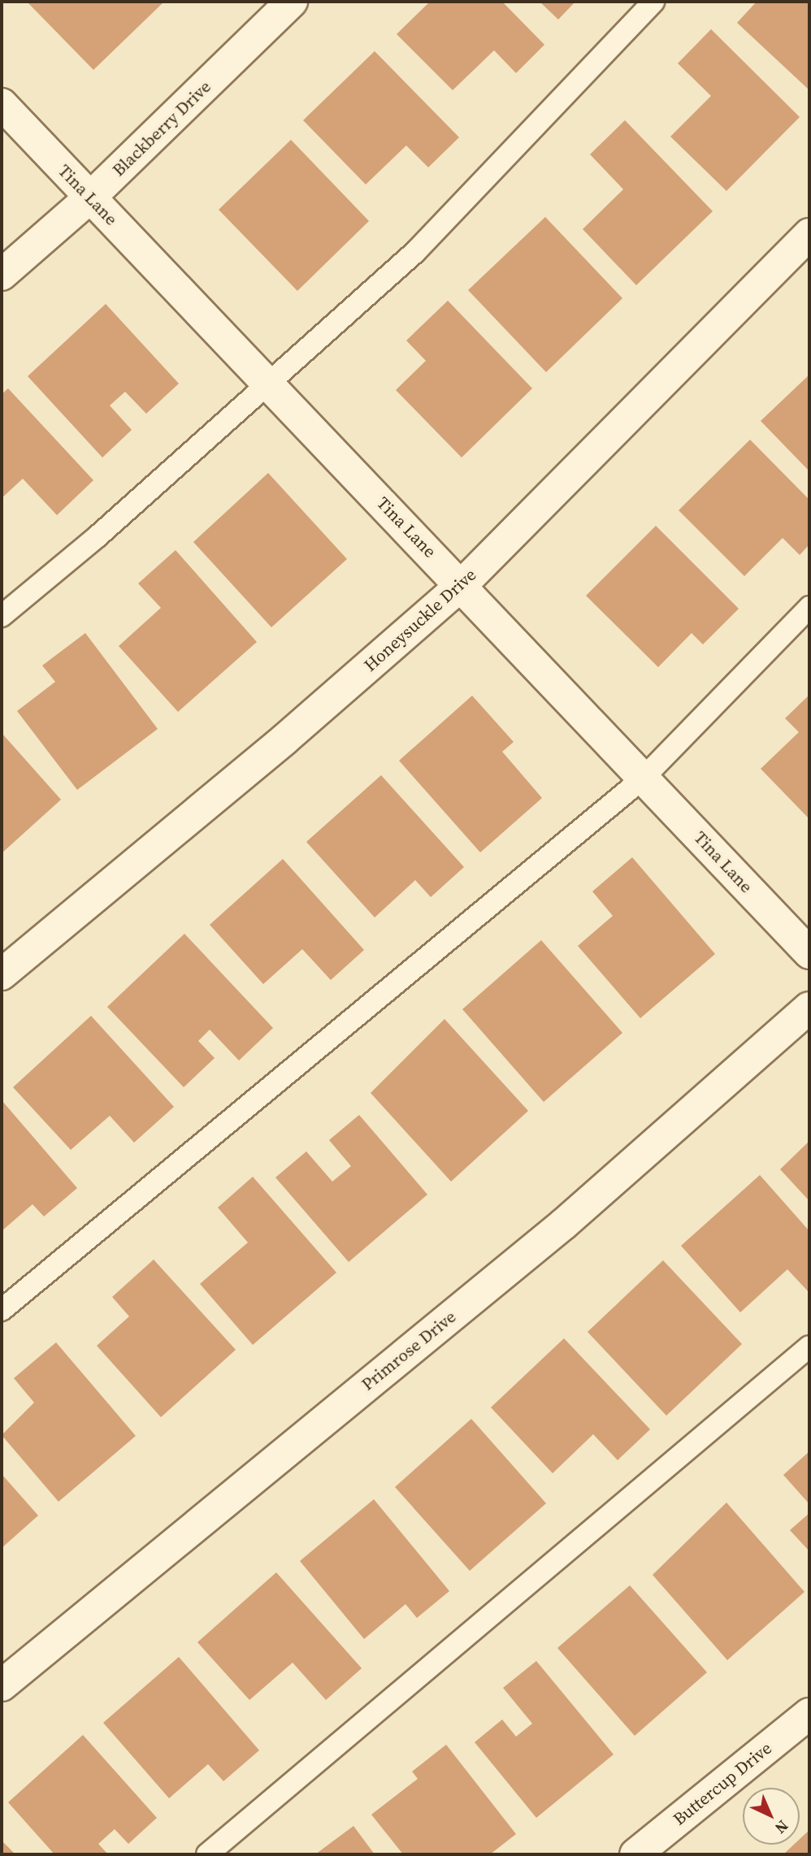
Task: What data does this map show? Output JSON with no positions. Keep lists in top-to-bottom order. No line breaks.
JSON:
{"streets":{"street":["Blackberry Drive","Tina Lane","Honeysuckle Drive","Primrose Drive","Buttercup Drive"]},"crossings":[["Blackberry Drive","Tina Lane"],["Tina Lane","Honeysuckle Drive"]],"north":"bottom right"}
